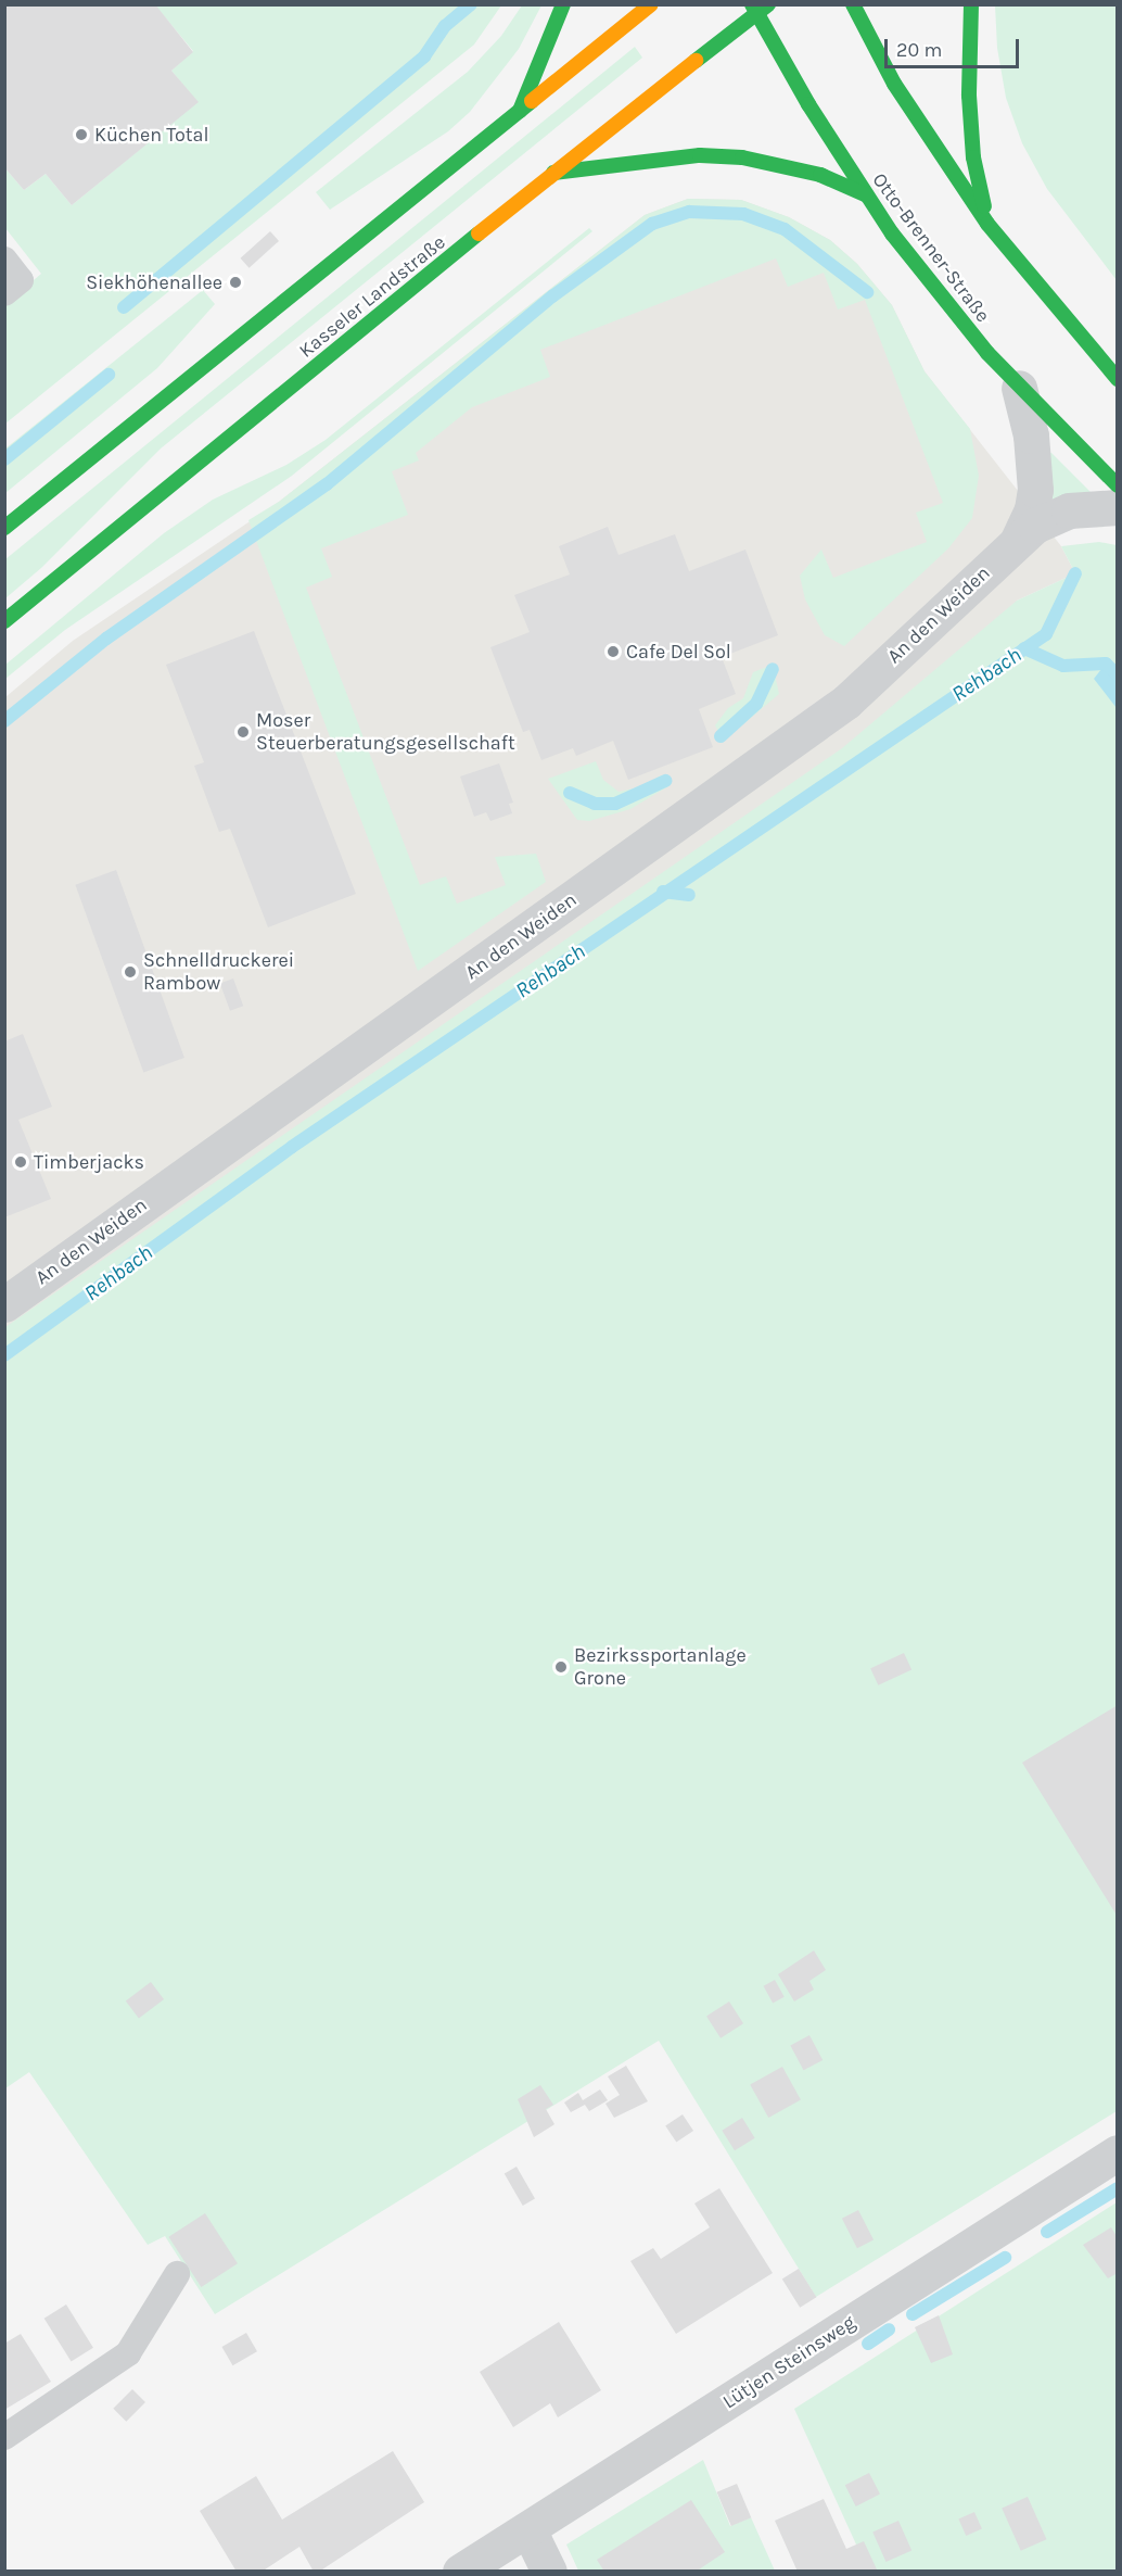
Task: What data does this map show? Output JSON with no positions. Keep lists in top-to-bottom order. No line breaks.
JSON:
{"streets":{"main road":["Otto-Brenner-Straße","Kasseler Landstraße"],"street":["An den Weiden","Lütjen Steinsweg"]},"crossings":[["Otto-Brenner-Straße","Kasseler Landstraße"],["Otto-Brenner-Straße","An den Weiden"]],"water":["Rehbach"],"places":["Küchen Total","Siekhöhenallee","Cafe Del Sol","Moser Steuerberatungsgesellschaft","Schnelldruckerei Rambow","Timberjacks","Bezirkssportanlage Grone"],"scale_bar":"20 m"}
